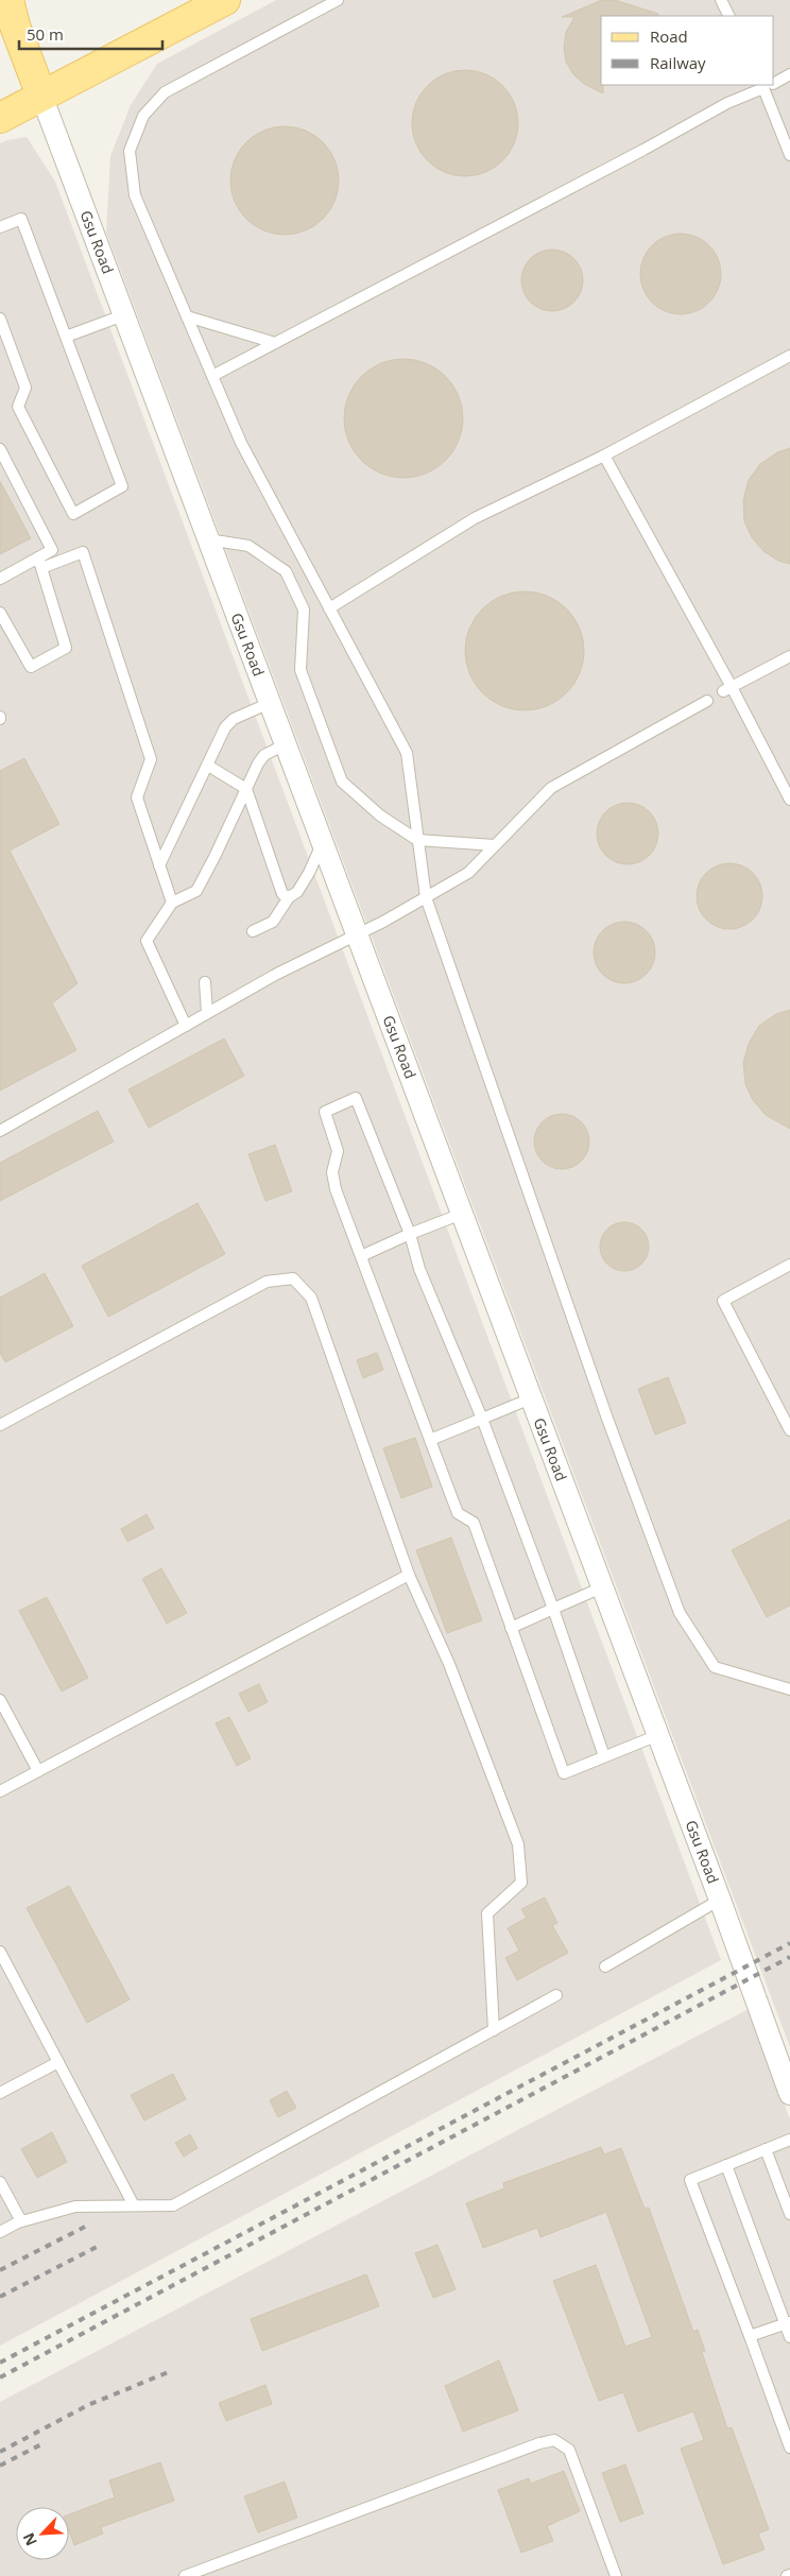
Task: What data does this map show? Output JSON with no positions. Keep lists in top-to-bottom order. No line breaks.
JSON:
{"streets":{"main road":["Gsu Road"]},"legend":["Road","Railway"],"scale_bar":"50 m","north":"bottom left"}
